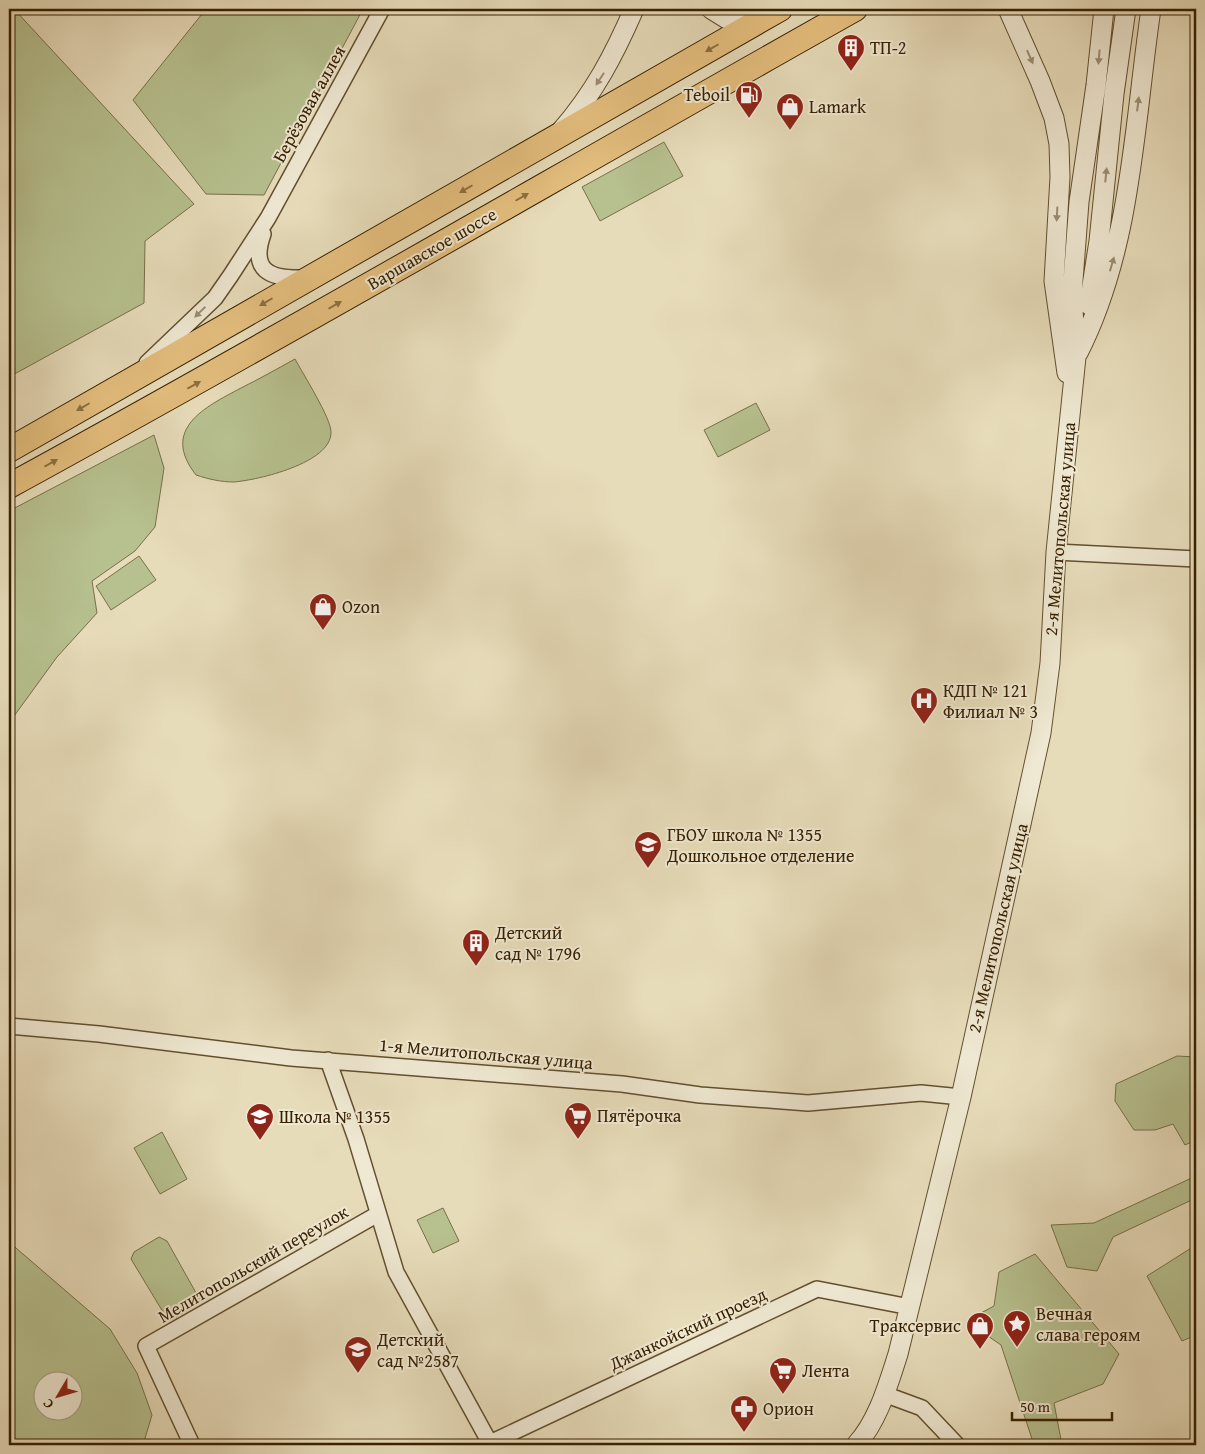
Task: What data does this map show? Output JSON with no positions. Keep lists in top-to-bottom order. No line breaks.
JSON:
{"streets":{"main road":["Варшавское шоссе"],"street":["Берёзовая аллея","2-я Мелитопольская улица","1-я Мелитопольская улица","Мелитопольский переулок","Джанкойский проезд"]},"crossings":[["Берёзовая аллея","Варшавское шоссе"],["2-я Мелитопольская улица","1-я Мелитопольская улица"],["2-я Мелитопольская улица","Джанкойский проезд"]],"one_way":["Берёзовая аллея"],"places":{"building":["ТП-2","Детский сад № 1796"],"fuel station":["Teboil"],"shop":["Lamark","Ozon","Траксервис"],"hospital":["КДП № 121 Филиал № 3"],"school or university":["ГБОУ школа № 1355 Дошкольное отделение","Школа № 1355","Детский сад №2587"],"supermarket":["Пятёрочка","Лента"],"place":["Вечная слава героям"],"pharmacy":["Орион"]},"scale_bar":"50 m","north":"bottom left"}
